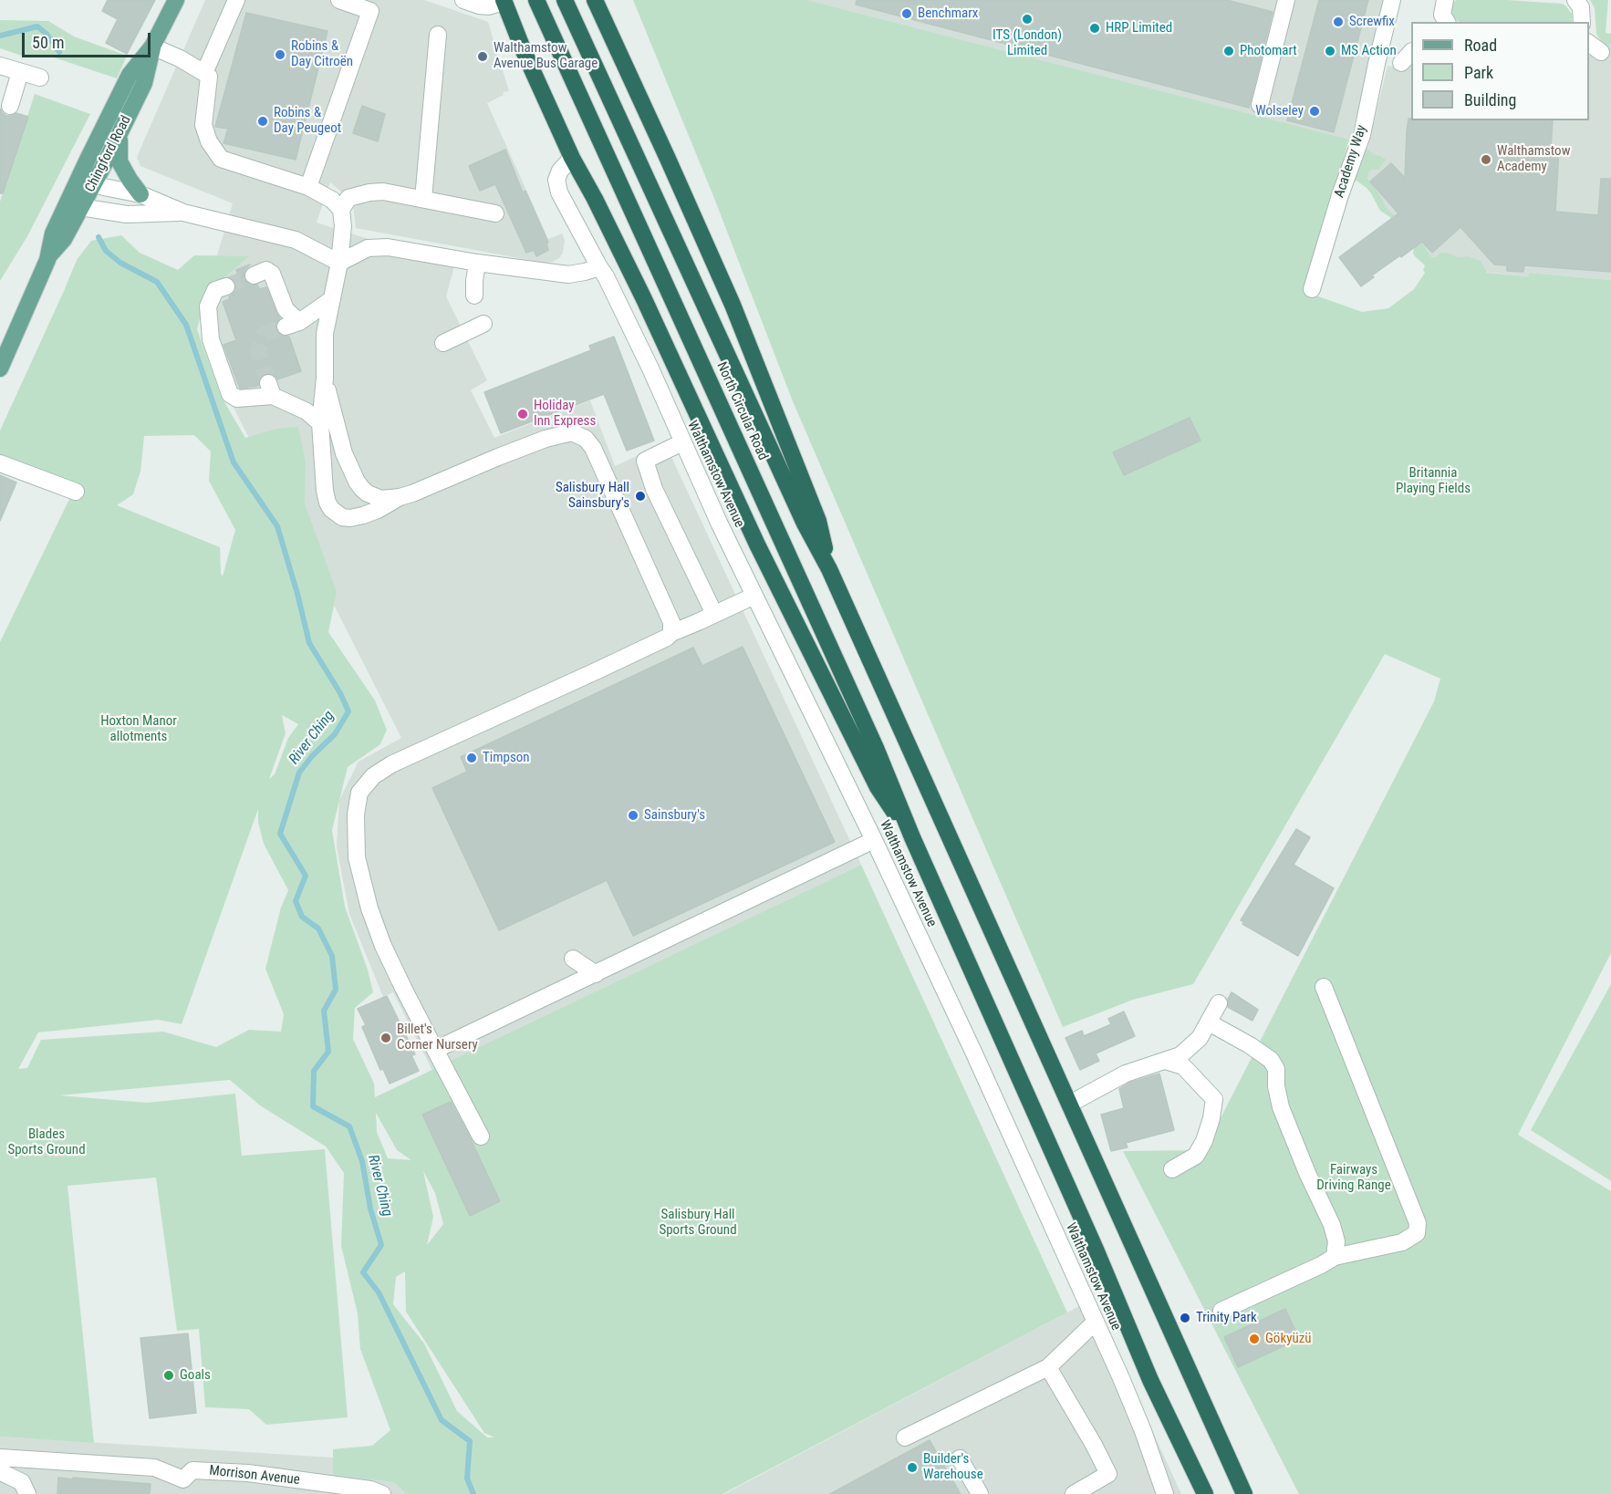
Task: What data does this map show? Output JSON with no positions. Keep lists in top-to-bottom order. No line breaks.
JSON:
{"streets":{"highway":["North Circular Road","Walthamstow Avenue"],"main road":["Chingford Road"],"street":["Academy Way","Morrison Avenue"]},"crossings":[["North Circular Road","Walthamstow Avenue"]],"water":["River Ching"],"parks":["Britannia Playing Fields","Hoxton Manor allotments","Blades Sports Ground","Fairways Driving Range","Salisbury Hall Sports Ground"],"places":["Benchmarx","ITS (London) Limited","Screwfix","HRP Limited","Photomart","MS Action","Robins & Day Citroën","Walthamstow Avenue Bus Garage","Wolseley","Robins & Day Peugeot","Walthamstow Academy","Holiday Inn Express","Salisbury Hall Sainsbury's","Timpson","Sainsbury's","Billet's Corner Nursery","Trinity Park","Gökyüzü","Goals","Builder's Warehouse"],"legend":["Road","Park","Building"],"scale_bar":"50 m"}
